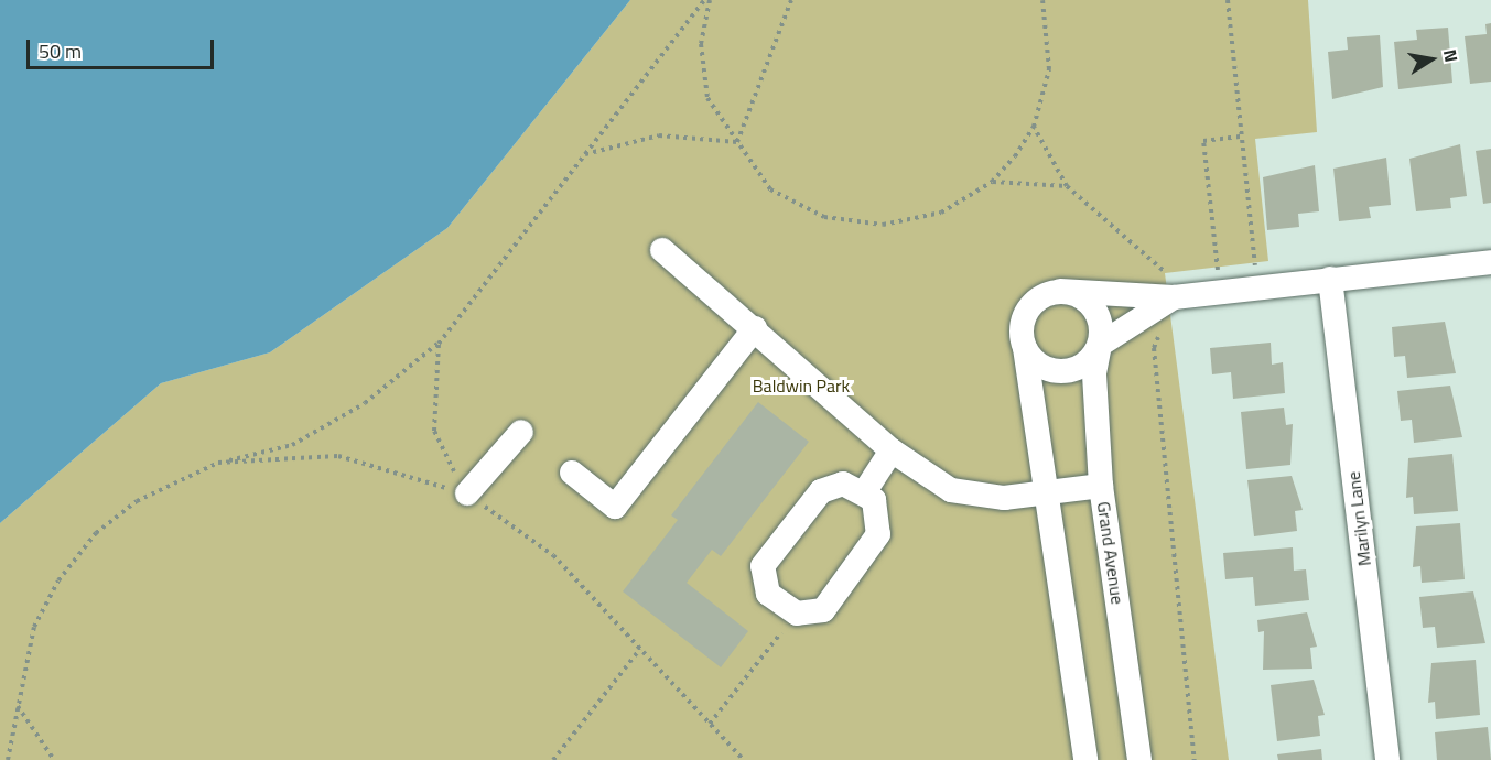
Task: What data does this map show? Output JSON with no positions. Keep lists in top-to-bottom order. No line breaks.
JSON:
{"streets":{"street":["Marilyn Lane","Grand Avenue"]},"parks":["Baldwin Park"],"scale_bar":"50 m","north":"right"}
